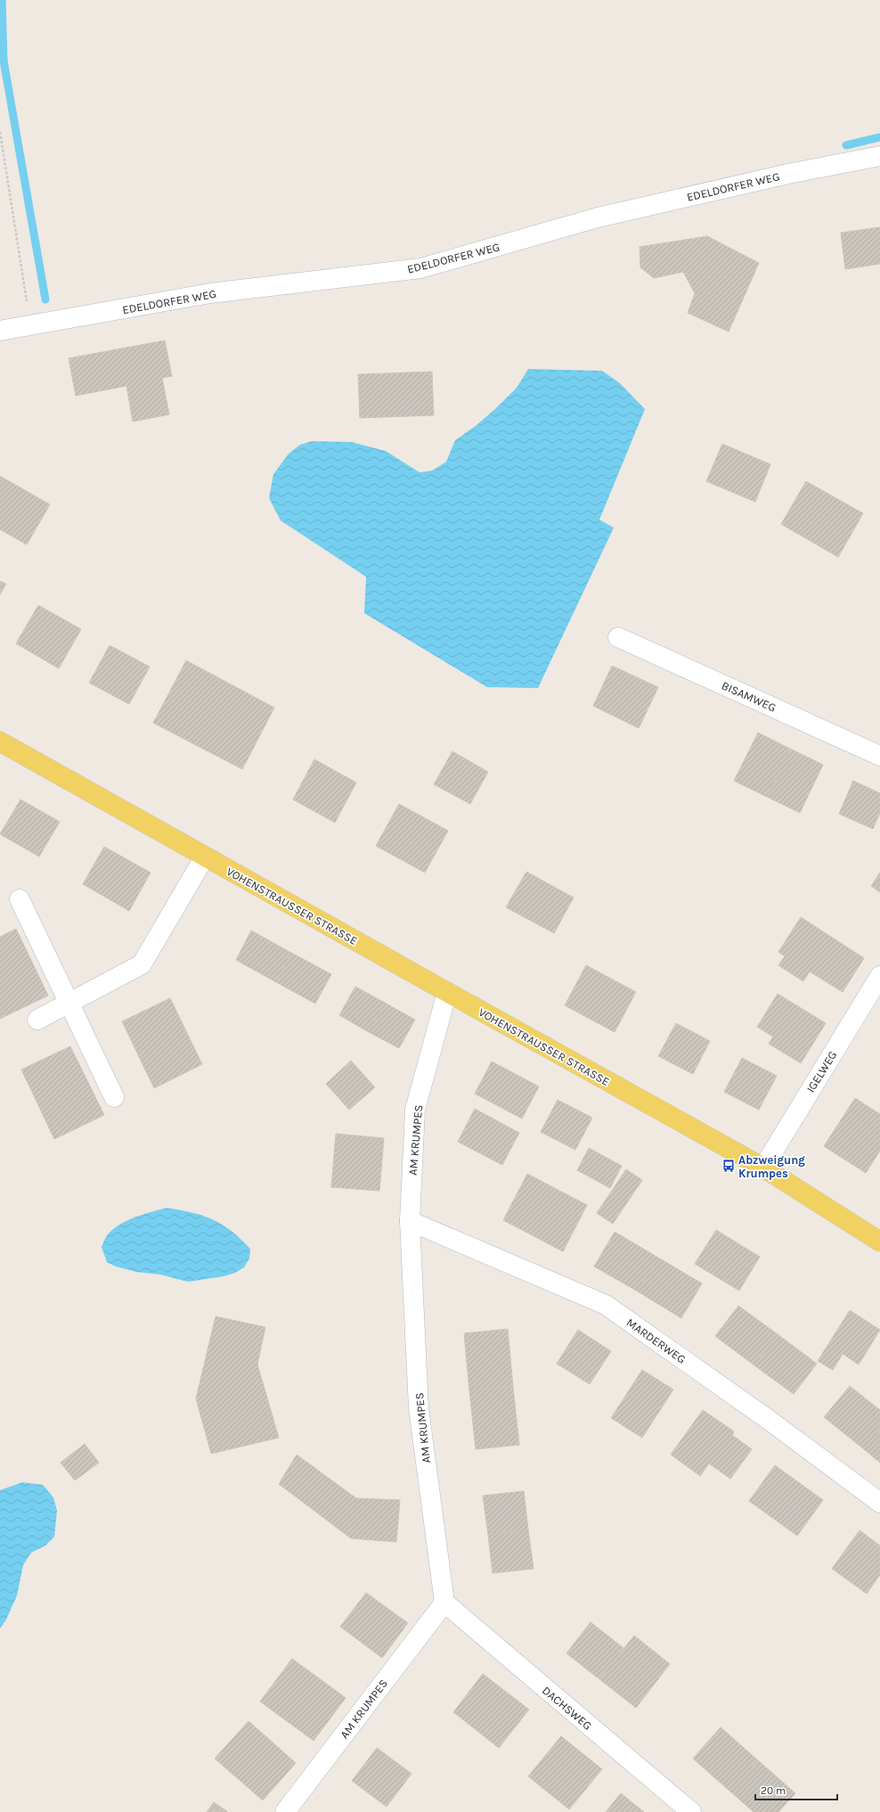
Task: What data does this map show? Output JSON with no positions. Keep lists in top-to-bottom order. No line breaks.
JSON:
{"streets":{"main road":["VOHENSTRAUSSER STRASSE"],"street":["EDELDORFER WEG","BISAMWEG","IGELWEG","AM KRUMPES","MARDERWEG","DACHSWEG"]},"crossings":[["VOHENSTRAUSSER STRASSE","IGELWEG"],["VOHENSTRAUSSER STRASSE","AM KRUMPES"],["AM KRUMPES","MARDERWEG"],["AM KRUMPES","DACHSWEG"]],"places":{"bus stop":["Abzweigung Krumpes"]},"scale_bar":"20 m"}
